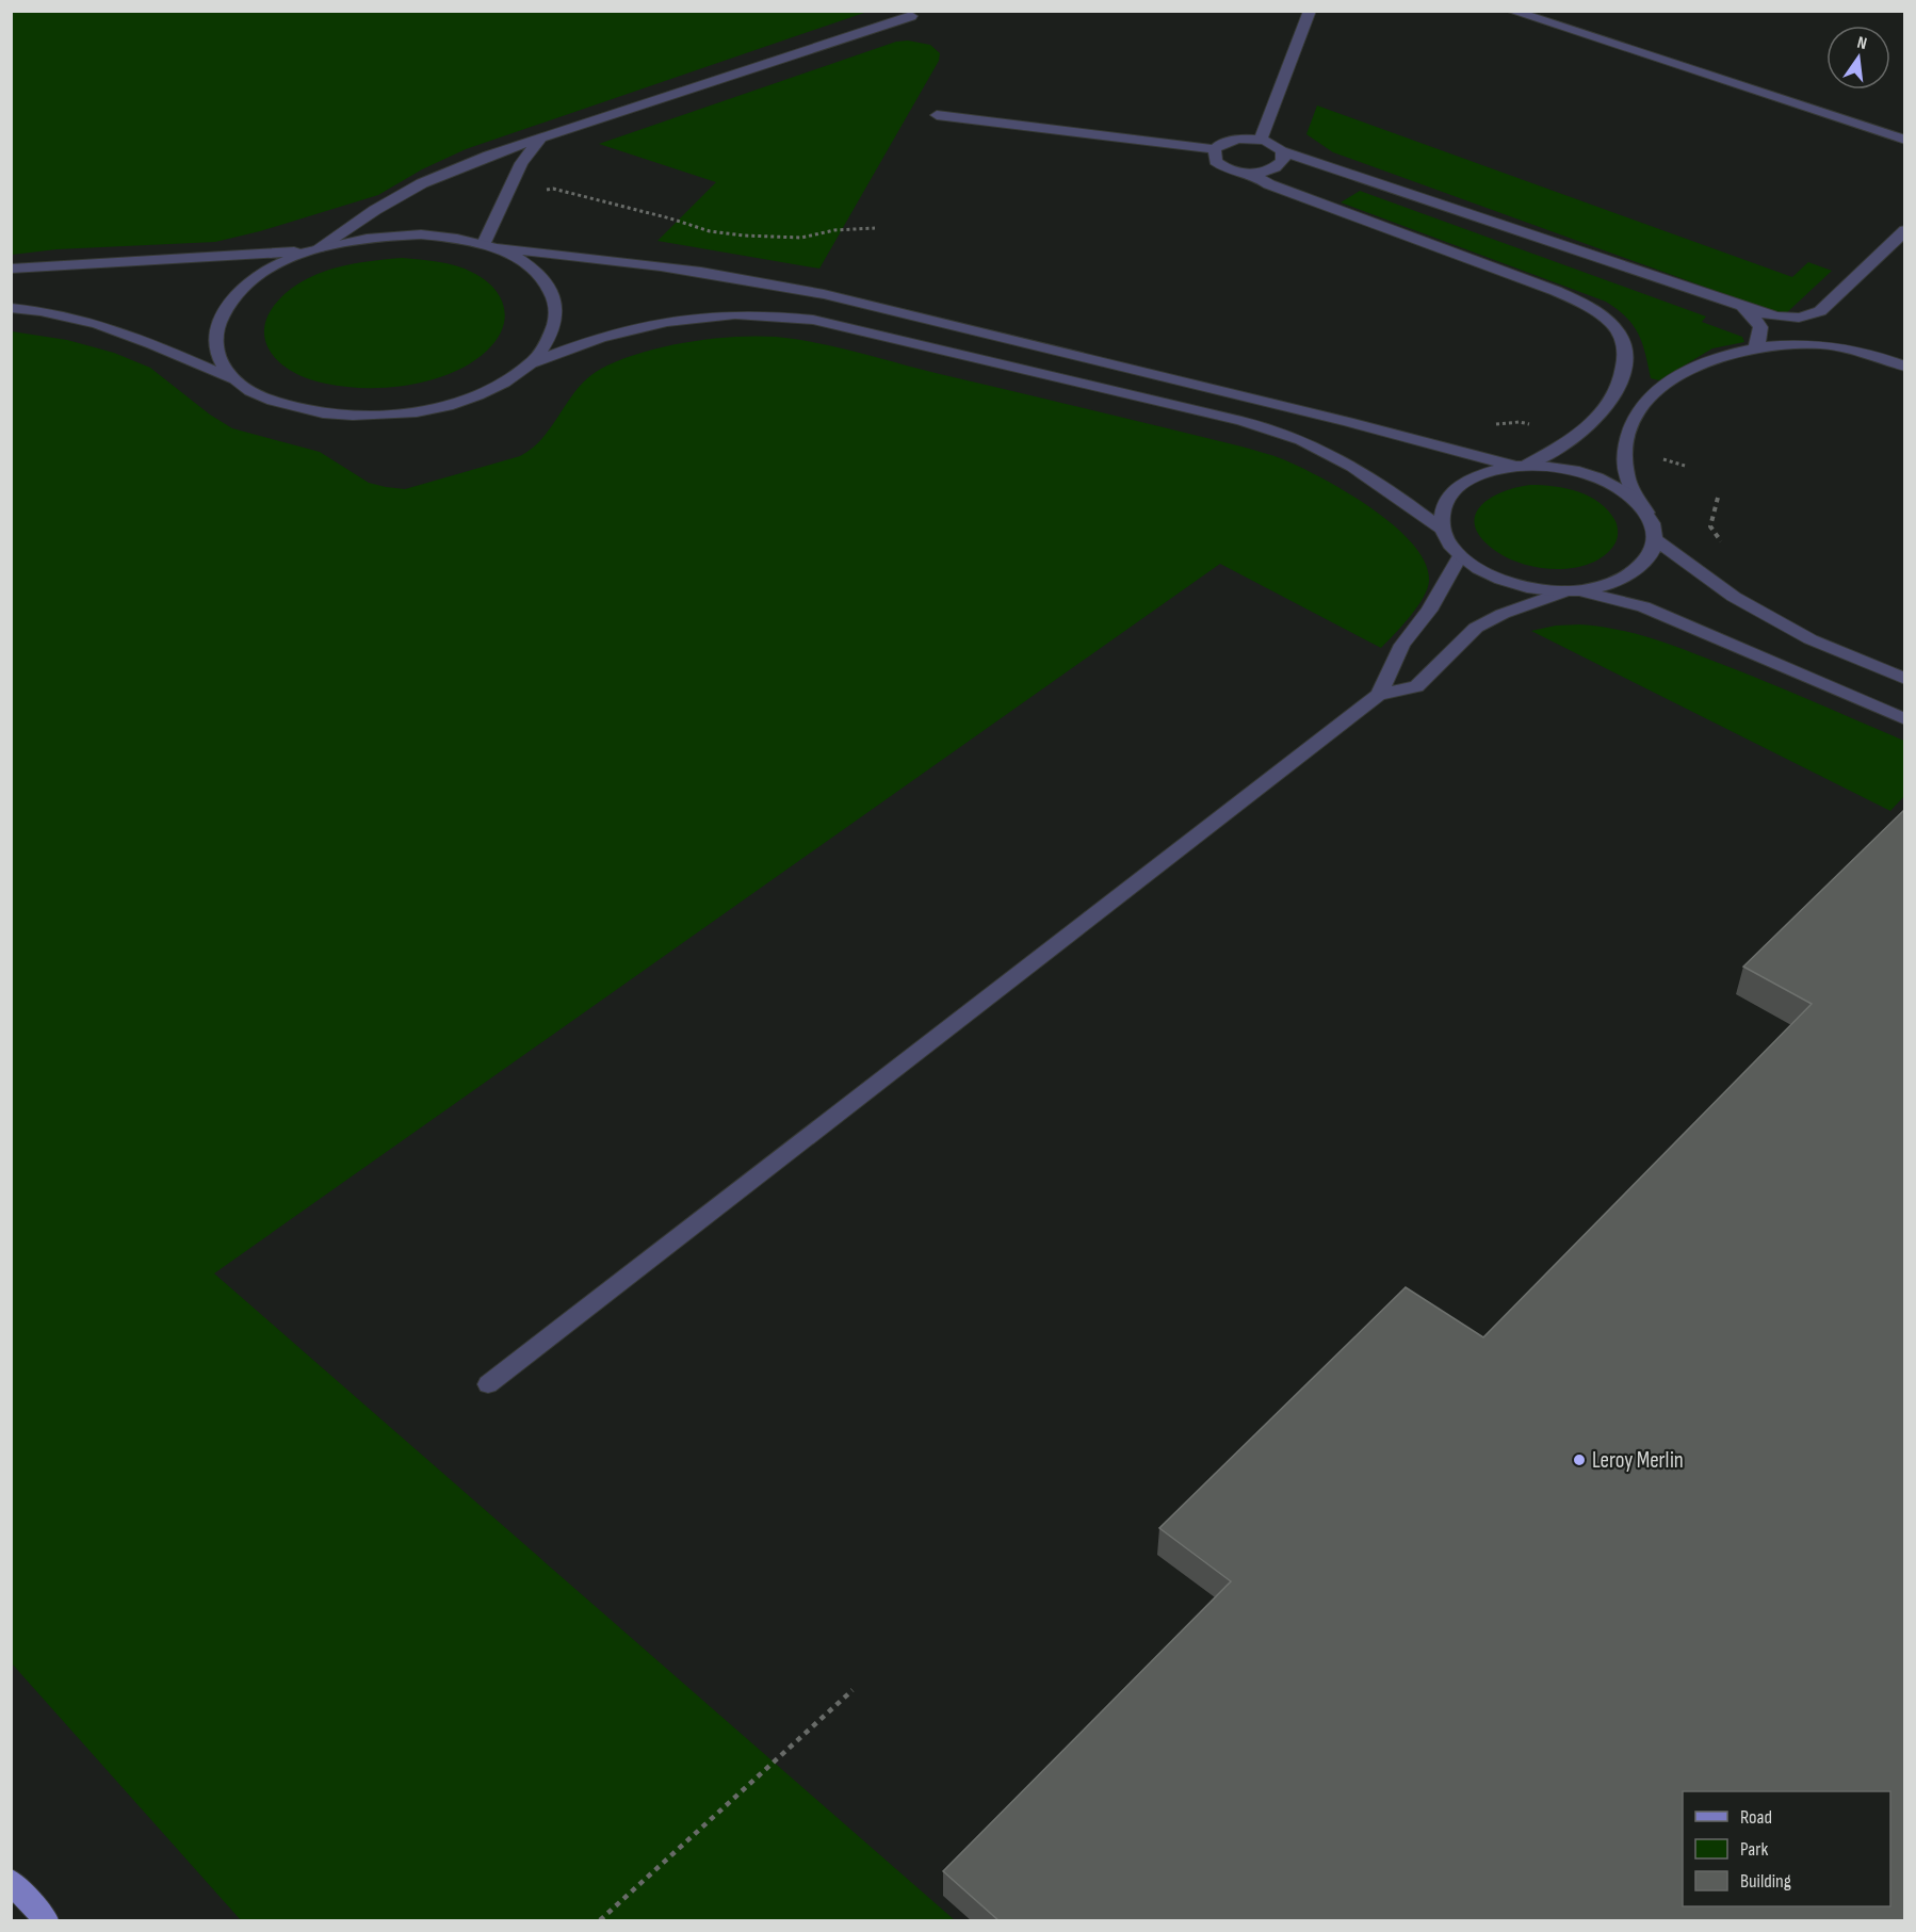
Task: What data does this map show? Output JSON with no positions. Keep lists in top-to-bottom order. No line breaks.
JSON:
{"places":["Leroy Merlin"],"legend":["Road","Park","Building"],"north":"top"}
